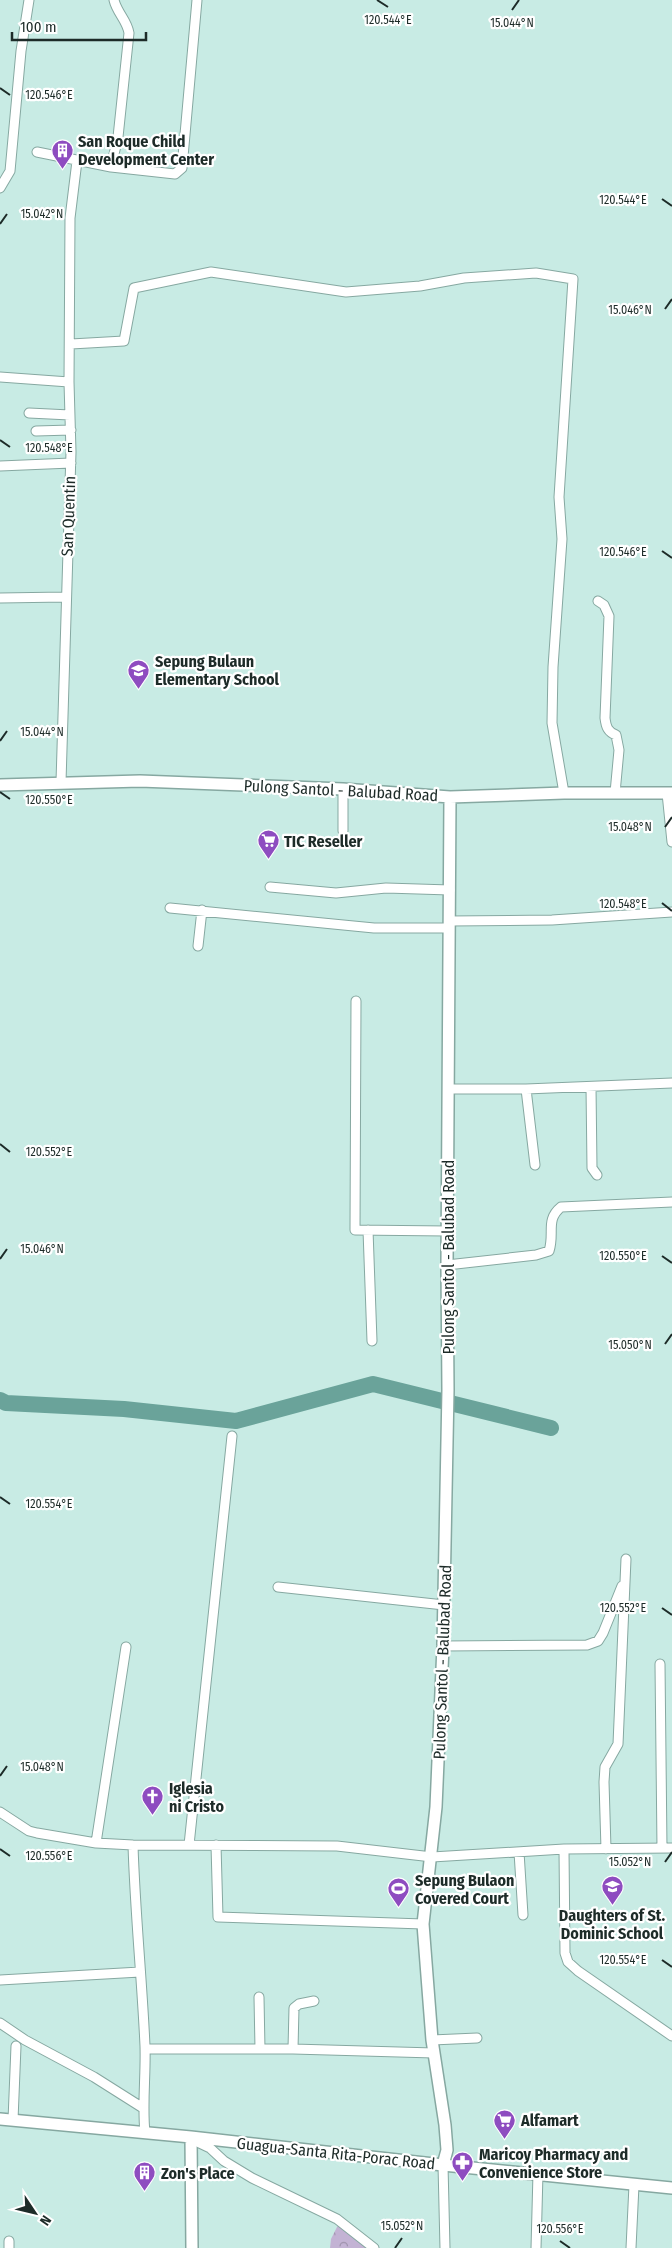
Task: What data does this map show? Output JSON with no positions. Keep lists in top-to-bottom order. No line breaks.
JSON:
{"streets":{"street":["San Quentin","Pulong Santol - Balubad Road","Guagua-Santa Rita-Porac Road"]},"crossings":[["San Quentin","Pulong Santol - Balubad Road"],["Pulong Santol - Balubad Road","Guagua-Santa Rita-Porac Road"]],"places":{"building":["San Roque Child Development Center","Zon's Place"],"school or university":["Sepung Bulaun Elementary School","Daughters of St. Dominic School"],"supermarket":["TIC Reseller","Alfamart"],"church":["Iglesia ni Cristo"],"sports":["Sepung Bulaon Covered Court"],"pharmacy":["Maricoy Pharmacy and Convenience Store"]},"scale_bar":"100 m","north":"bottom right","coordinates":["120.544°E","15.044°N","120.546°E","15.042°N","15.046°N","120.548°E","120.550°E","15.048°N","120.552°E","15.050°N","120.554°E","120.556°E","15.052°N"]}
